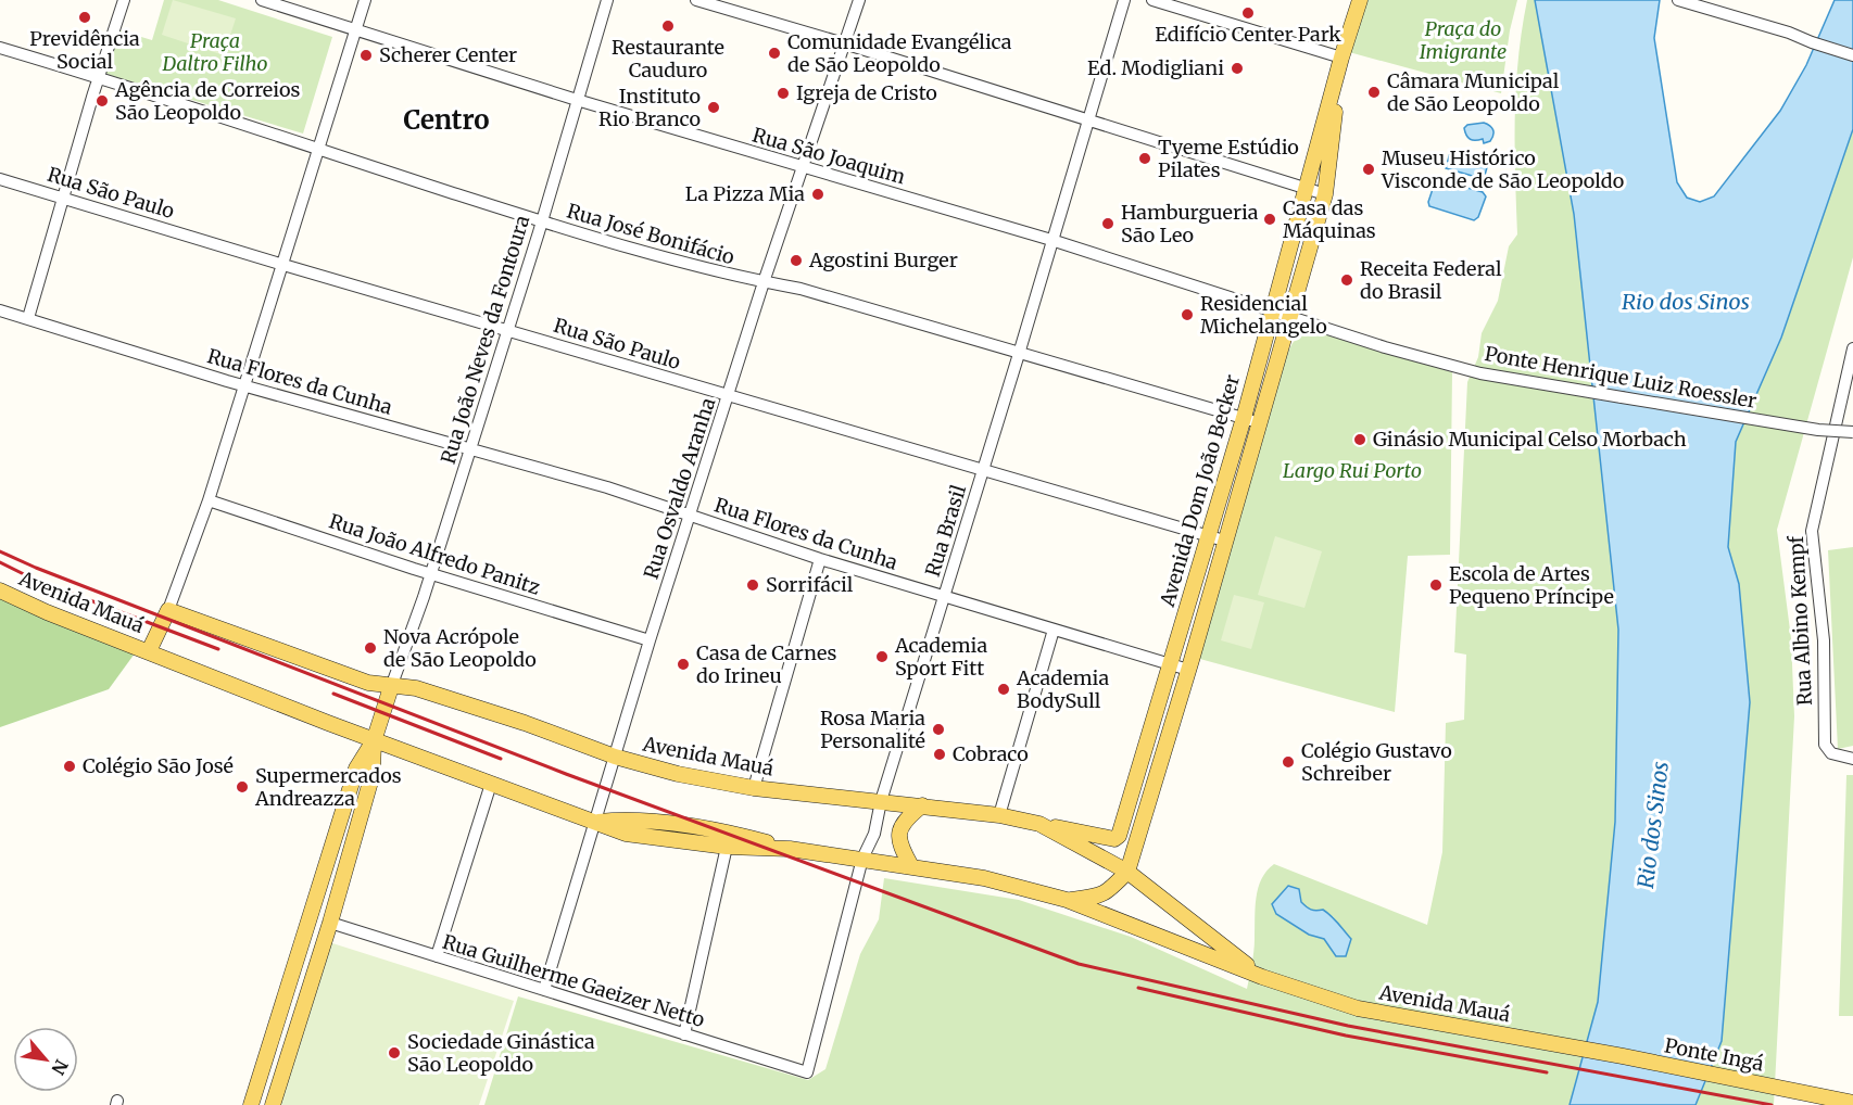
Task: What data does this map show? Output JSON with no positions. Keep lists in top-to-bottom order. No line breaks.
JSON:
{"streets":{"main road":["Avenida Dom João Becker","Avenida Mauá","Ponte Ingá"],"street":["Rua São Joaquim","Rua São Paulo","Rua José Bonifácio","Rua João Neves da Fontoura","Ponte Henrique Luiz Roessler","Rua Flores da Cunha","Rua Osvaldo Aranha","Rua Brasil","Rua João Alfredo Panitz","Rua Albino Kempf","Rua Guilherme Gaeizer Netto"]},"crossings":[["Rua São Joaquim","Rua João Neves da Fontoura"],["Rua São Joaquim","Ponte Henrique Luiz Roessler"],["Rua São Joaquim","Rua Osvaldo Aranha"],["Rua São Joaquim","Avenida Dom João Becker"],["Rua São Joaquim","Rua Brasil"],["Rua São Paulo","Rua João Neves da Fontoura"],["Rua São Paulo","Rua Osvaldo Aranha"],["Rua São Paulo","Avenida Dom João Becker"],["Rua São Paulo","Rua Brasil"],["Rua José Bonifácio","Rua João Neves da Fontoura"],["Rua José Bonifácio","Rua Osvaldo Aranha"],["Rua José Bonifácio","Avenida Dom João Becker"],["Rua José Bonifácio","Rua Brasil"],["Rua João Neves da Fontoura","Rua Flores da Cunha"],["Rua João Neves da Fontoura","Rua João Alfredo Panitz"],["Rua João Neves da Fontoura","Avenida Mauá"],["Rua Flores da Cunha","Rua Osvaldo Aranha"],["Rua Flores da Cunha","Avenida Dom João Becker"],["Rua Flores da Cunha","Rua Brasil"],["Rua Osvaldo Aranha","Rua João Alfredo Panitz"],["Rua Osvaldo Aranha","Avenida Mauá"],["Rua Osvaldo Aranha","Rua Guilherme Gaeizer Netto"],["Avenida Dom João Becker","Avenida Mauá"],["Rua Brasil","Avenida Mauá"],["Rua Brasil","Rua Guilherme Gaeizer Netto"],["Avenida Mauá","Ponte Ingá"]],"districts":["Centro"],"water":["Rio dos Sinos"],"parks":["Praça do Imigrante","Praça Daltro Filho","Largo Rui Porto"],"places":["Edifício Center Park","Previdência Social","Restaurante Cauduro","Comunidade Evangélica de São Leopoldo","Scherer Center","Ed. Modigliani","Câmara Municipal de São Leopoldo","Igreja de Cristo","Agência de Correios São Leopoldo","Instituto Rio Branco","Tyeme Estúdio Pilates","Museu Histórico Visconde de São Leopoldo","La Pizza Mia","Casa das Máquinas","Hamburgueria São Leo","Agostini Burger","Receita Federal do Brasil","Residencial Michelangelo","Ginásio Municipal Celso Morbach","Sorrifácil","Escola de Artes Pequeno Príncipe","Nova Acrópole de São Leopoldo","Academia Sport Fitt","Casa de Carnes do Irineu","Academia BodySull","Rosa Maria Personalité","Cobraco","Colégio Gustavo Schreiber","Colégio São José","Supermercados Andreazza","Sociedade Ginástica São Leopoldo"],"north":"bottom right"}
